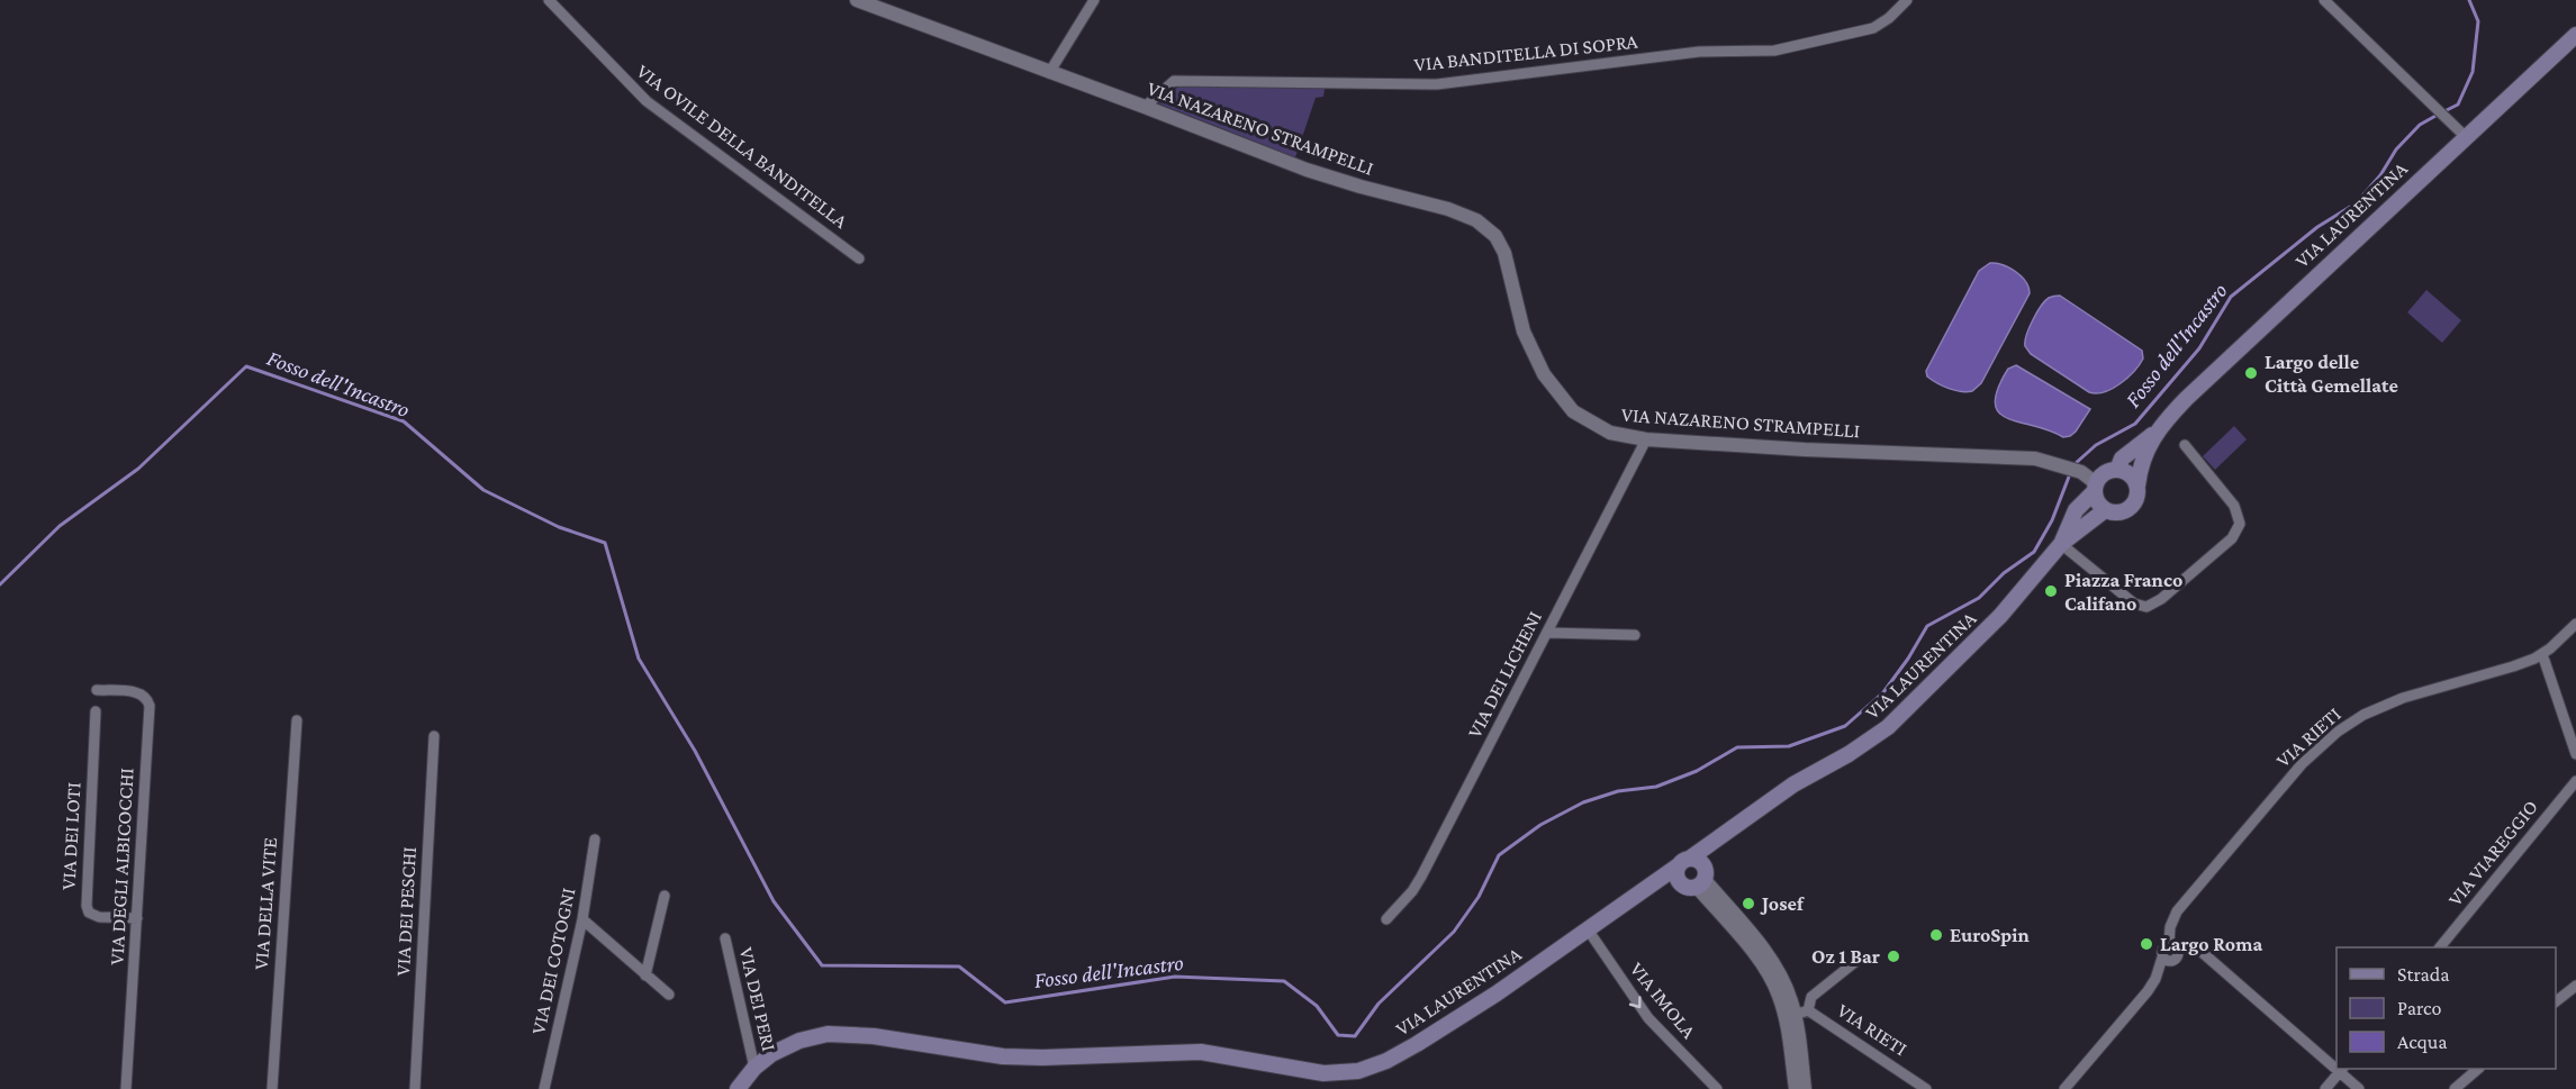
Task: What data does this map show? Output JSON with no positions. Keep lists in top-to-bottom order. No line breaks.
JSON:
{"streets":{"main road":["VIA LAURENTINA"],"street":["VIA BANDITELLA DI SOPRA","VIA NAZARENO STRAMPELLI","VIA OVILE DELLA BANDITELLA","VIA DEI LICHENI","VIA RIETI","VIA DEI LOTI","VIA VIAREGGIO","VIA DEGLI ALBICOCCHI","VIA DELLA VITE","VIA DEI PESCHI","VIA DEI COTOGNI","VIA DEI PERI","VIA IMOLA"]},"crossings":[["VIA BANDITELLA DI SOPRA","VIA NAZARENO STRAMPELLI"],["VIA NAZARENO STRAMPELLI","VIA LAURENTINA"],["VIA NAZARENO STRAMPELLI","VIA DEI LICHENI"],["VIA LAURENTINA","VIA DEI PERI"],["VIA LAURENTINA","VIA IMOLA"],["VIA DEI LOTI","VIA DEGLI ALBICOCCHI"]],"one_way":["VIA IMOLA"],"water":["Fosso dell'Incastro"],"places":["Largo delle Città Gemellate","Piazza Franco Califano","Josef","EuroSpin","Largo Roma","Oz 1 Bar"],"legend":["Strada","Parco","Acqua"]}
